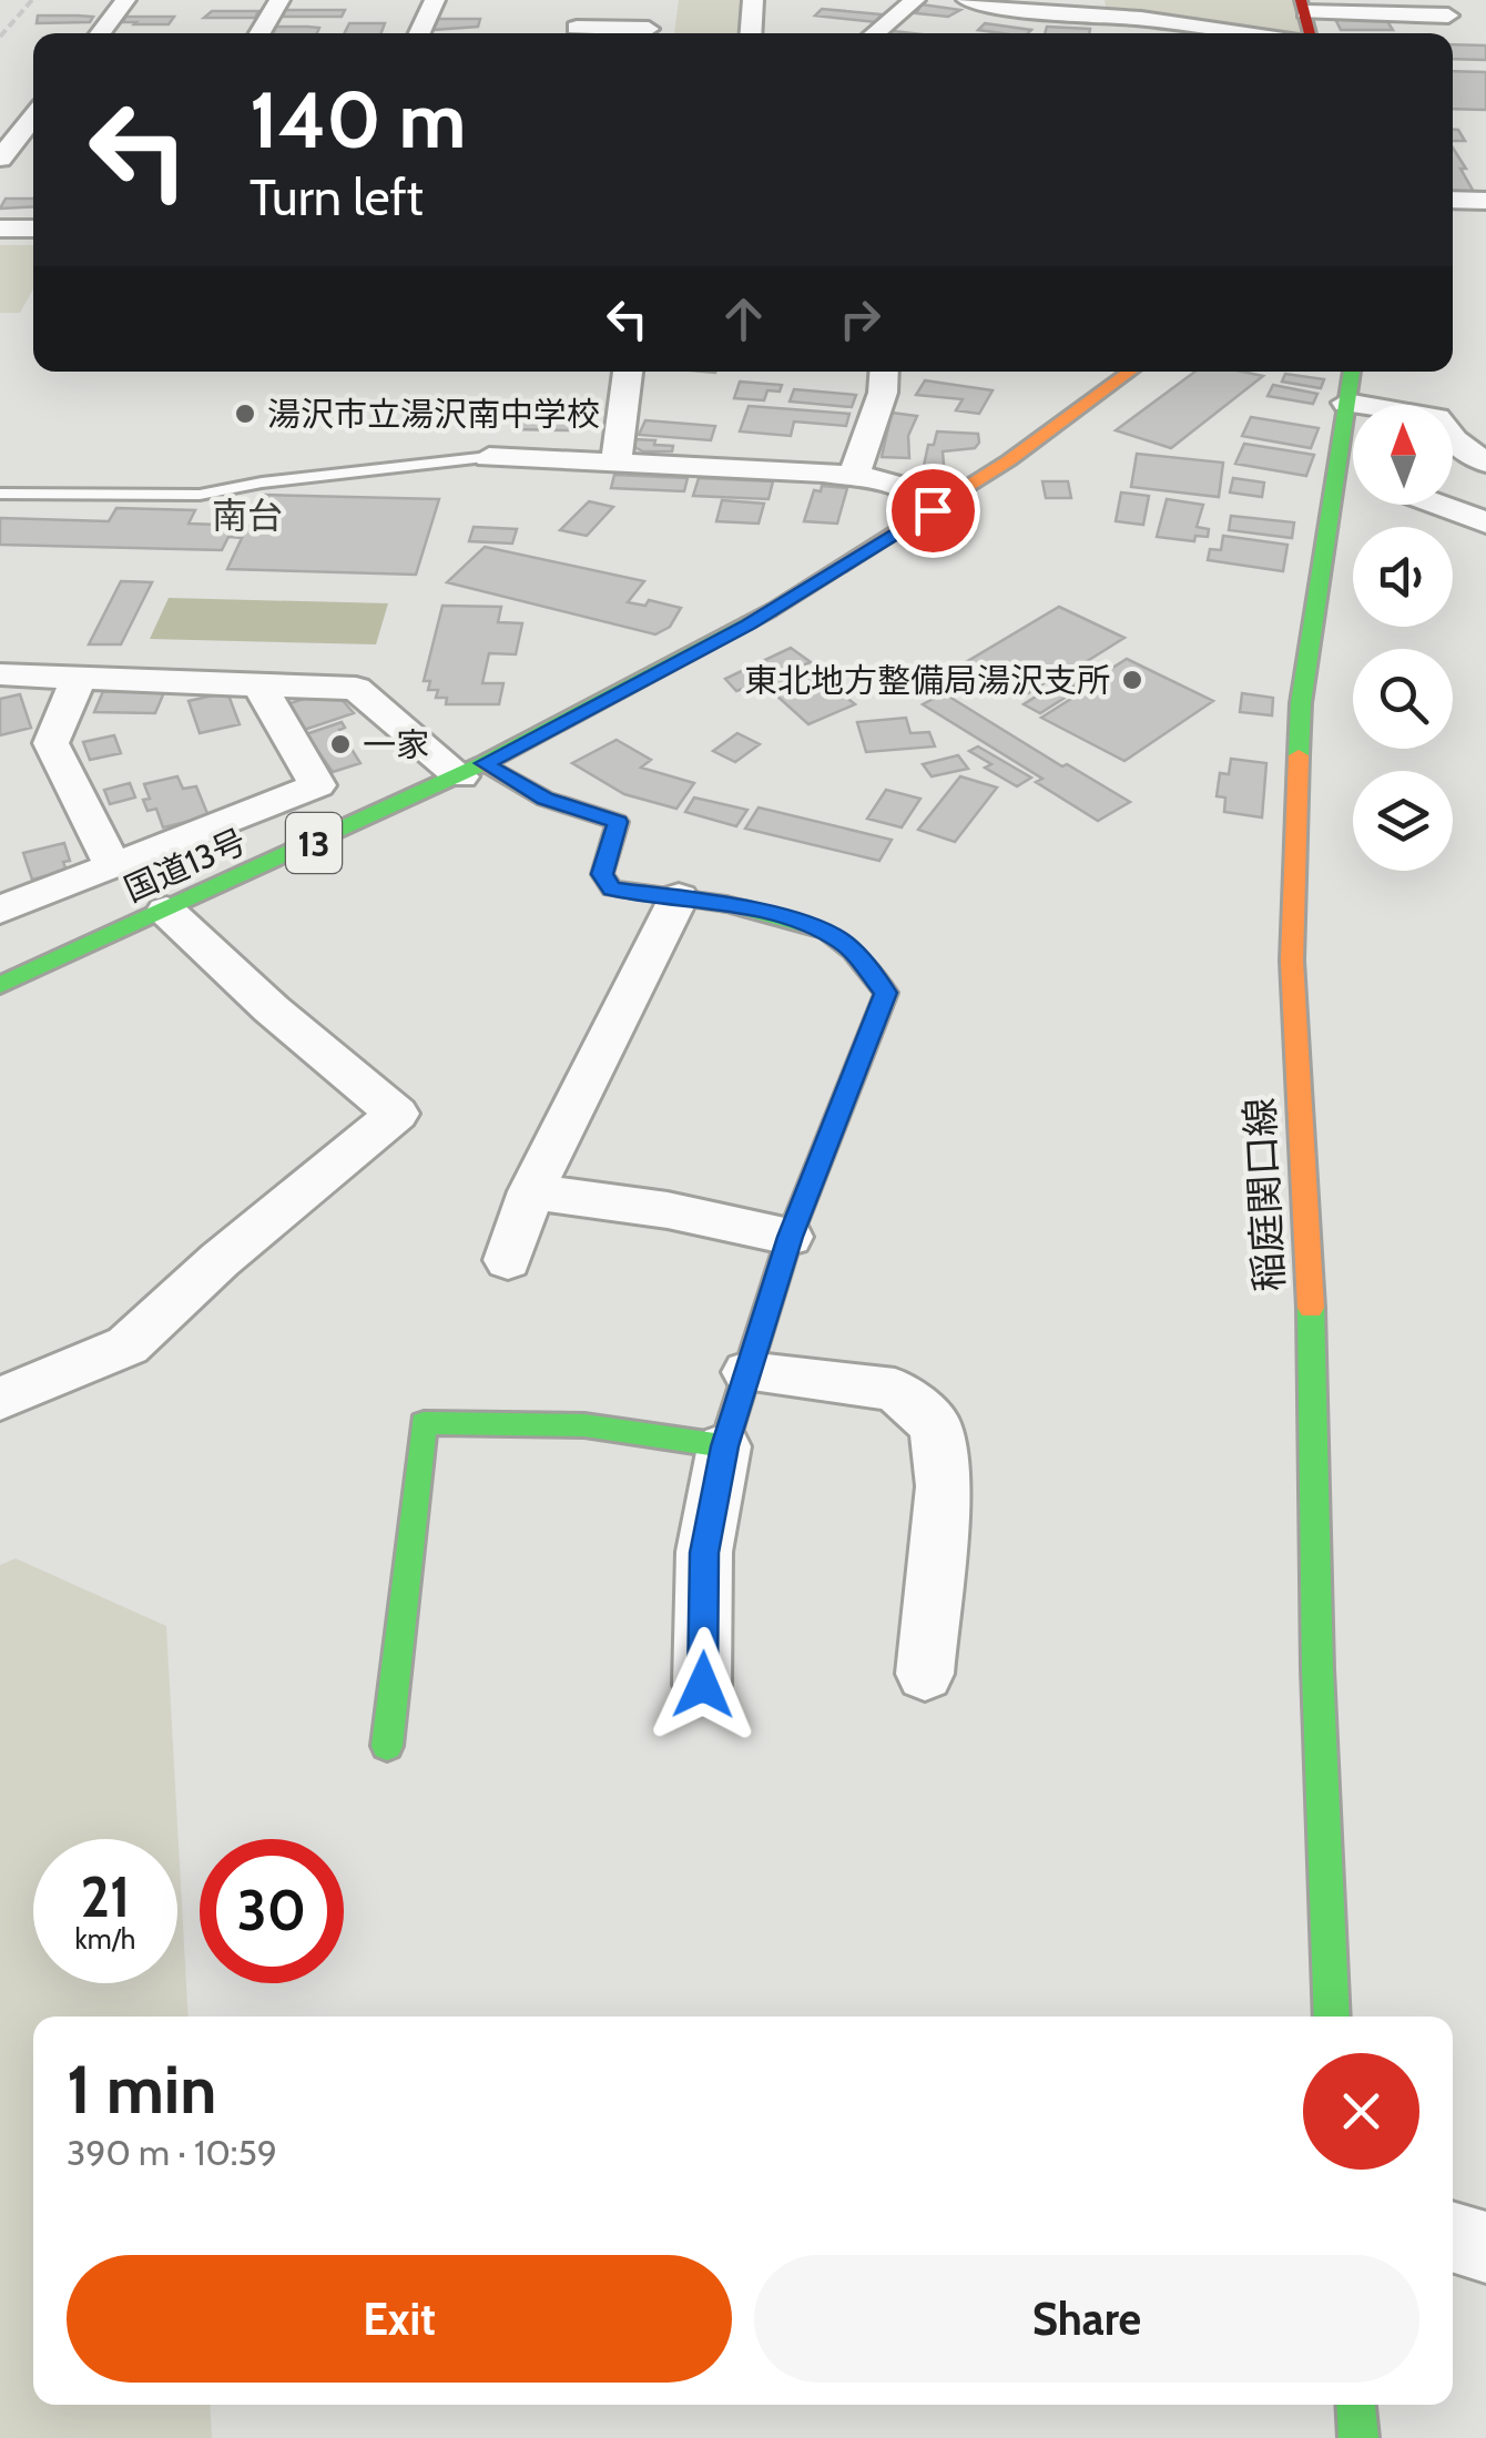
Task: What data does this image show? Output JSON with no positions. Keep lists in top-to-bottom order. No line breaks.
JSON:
{"streets":{"main road":["13","国道13号","稲庭関口線"]},"districts":["南台"],"places":["湯沢市立湯沢南中学校","東北地方整備局湯沢支所","一家"],"north":"top","page":{"turn":["140 m","Turn left"],"speed":"21 km/h","limit":"30","heading":["1 min","390 m · 10:59"],"buttons":["Exit","Share"]}}
